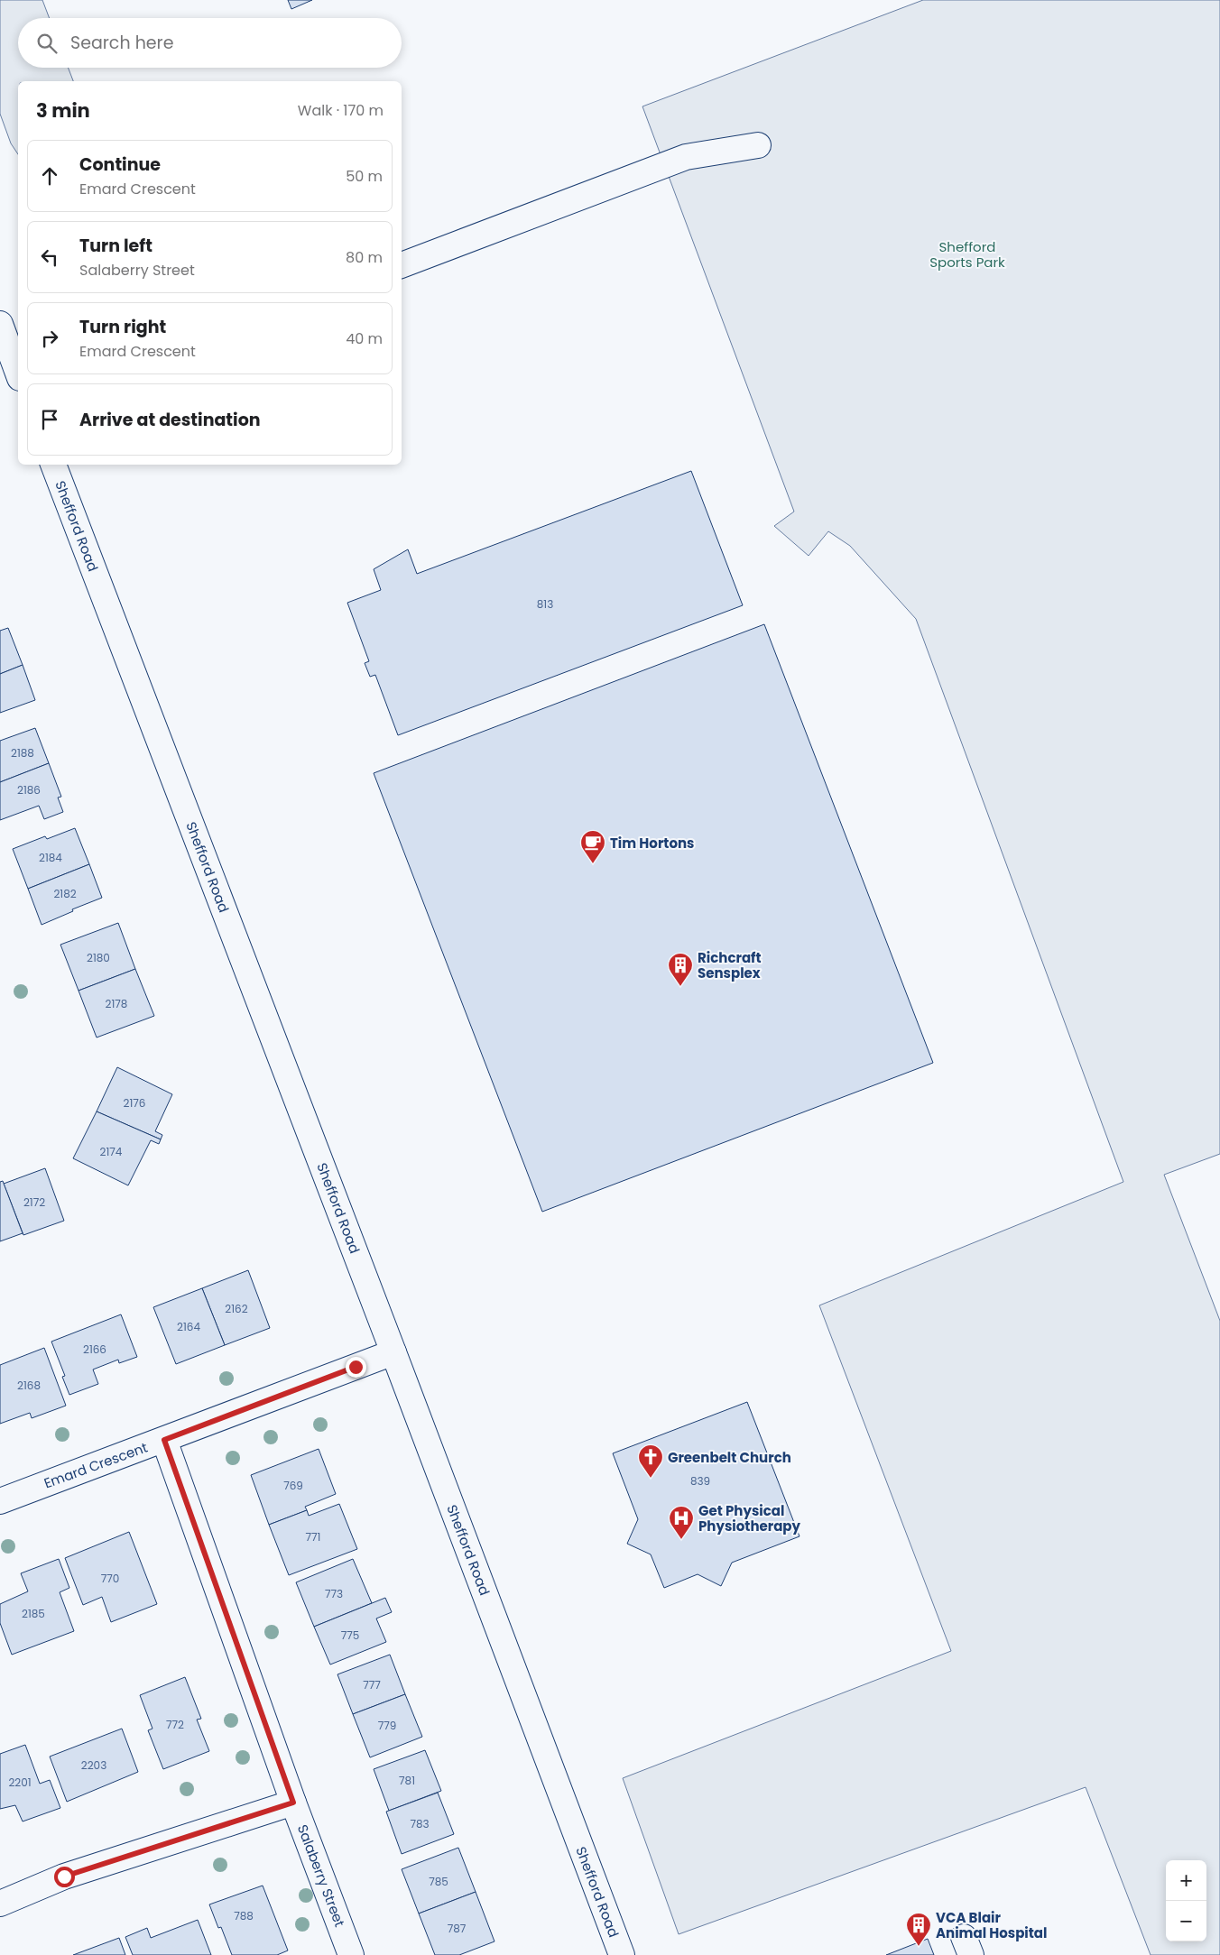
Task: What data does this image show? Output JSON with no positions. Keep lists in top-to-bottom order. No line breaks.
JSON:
{"streets":{"street":["Shefford Road","Emard Crescent","Salaberry Street"]},"crossings":[["Shefford Road","Emard Crescent"],["Emard Crescent","Salaberry Street"]],"parks":["Shefford Sports Park"],"places":{"cafe":["Tim Hortons"],"building":["Richcraft Sensplex","VCA Blair Animal Hospital"],"church":["Greenbelt Church"],"hospital":["Get Physical Physiotherapy"]},"house_numbers":["813","2188","2186","2184","2182","2180","2178","2176","2174","2172","2162","2164","2166","2168","839","769","771","770","773","2185","775","777","772","779","2203","781","2201","783","785","788","787"],"page":{"search":"Search here","heading":["3 min","Walk · 170 m"],"list":[["Continue","Emard Crescent","50 m"],["Turn left","Salaberry Street","80 m"],["Turn right","Emard Crescent","40 m"],"Arrive at destination"],"map_buttons":["+","−"]}}
